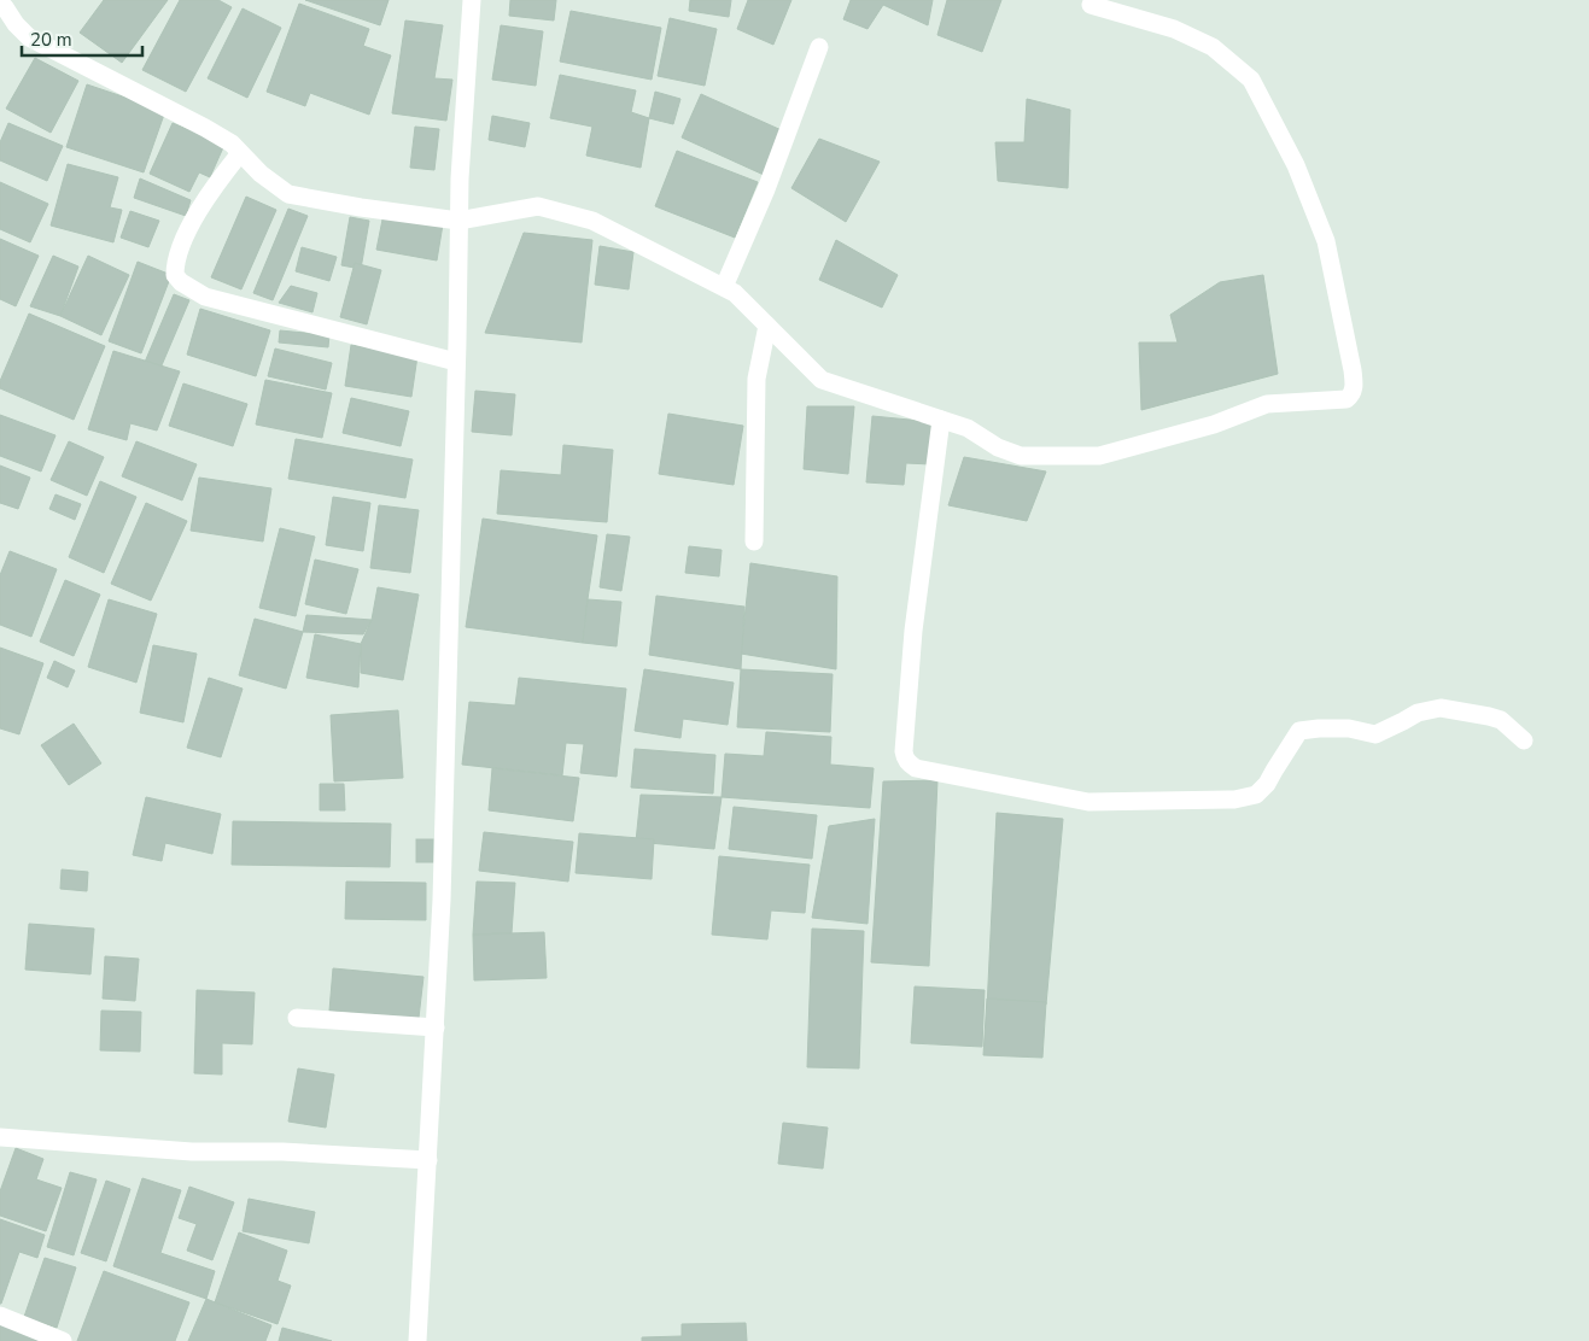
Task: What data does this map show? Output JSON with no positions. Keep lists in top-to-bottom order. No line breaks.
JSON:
{"scale_bar":"20 m"}
